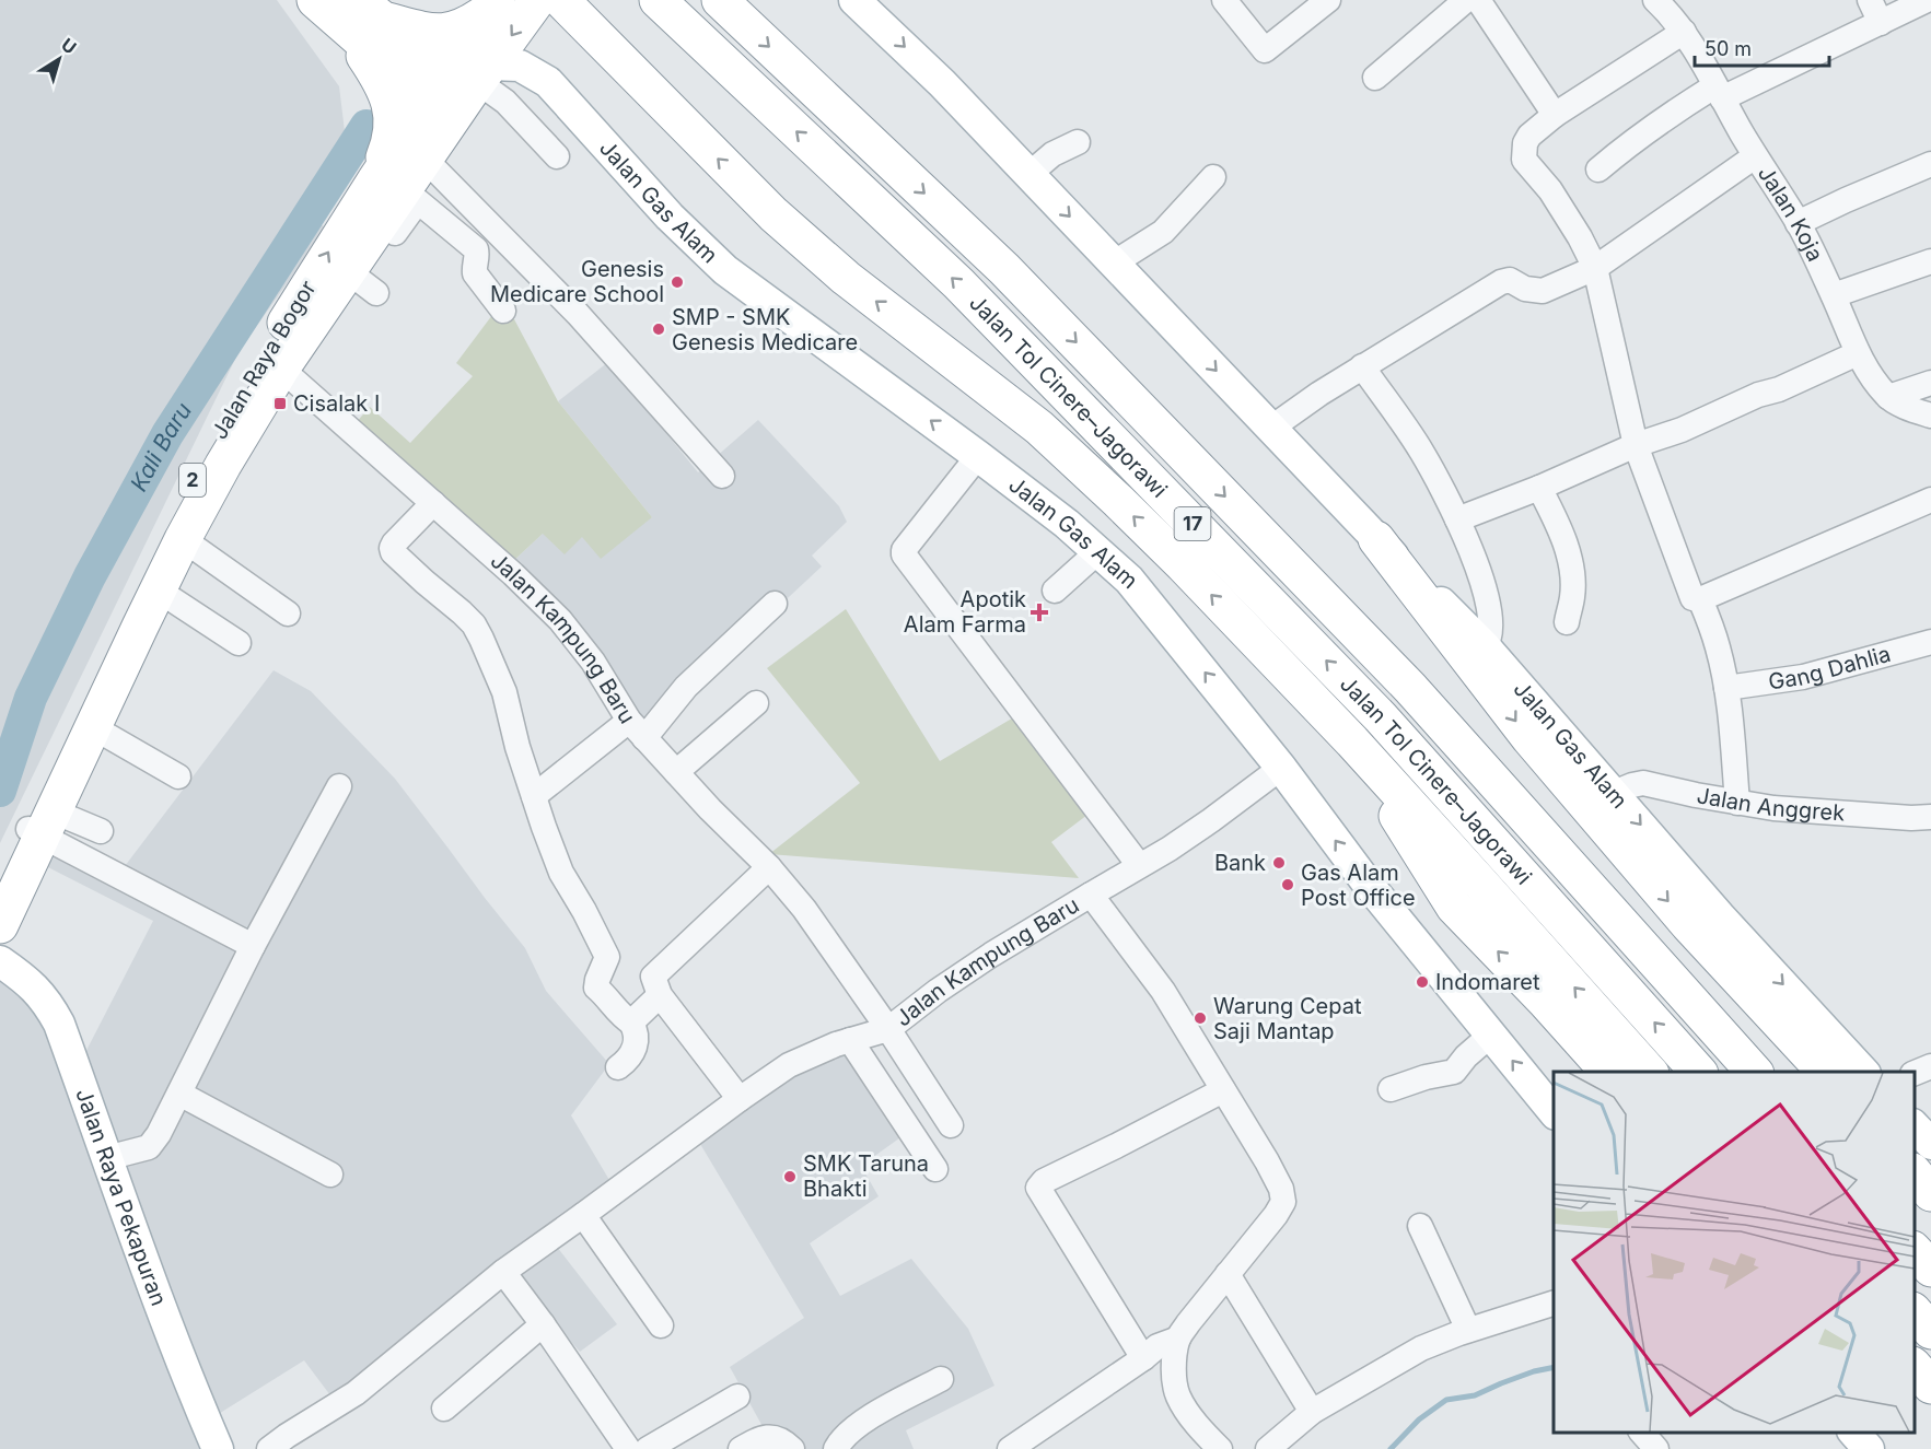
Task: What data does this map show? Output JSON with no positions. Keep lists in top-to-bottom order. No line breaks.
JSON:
{"streets":{"highway":["Jalan Raya Bogor","Jalan Tol Cinere–Jagorawi","2","17"],"main road":["Jalan Gas Alam","Jalan Raya Pekapuran"],"street":["Jalan Koja","Jalan Kampung Baru","Gang Dahlia","Jalan Anggrek"]},"crossings":[["Jalan Gas Alam","Jalan Raya Bogor"],["Jalan Gas Alam","Jalan Anggrek"],["Jalan Raya Bogor","Jalan Kampung Baru"]],"water":["Kali Baru"],"places":{"other":["Genesis Medicare School","SMP - SMK Genesis Medicare","Bank","Gas Alam Post Office","Indomaret","Warung Cepat Saji Mantap","SMK Taruna Bhakti"],"transit":["Cisalak I"],"health":["Apotik Alam Farma"]},"scale_bar":"50 m","north":"top right"}
